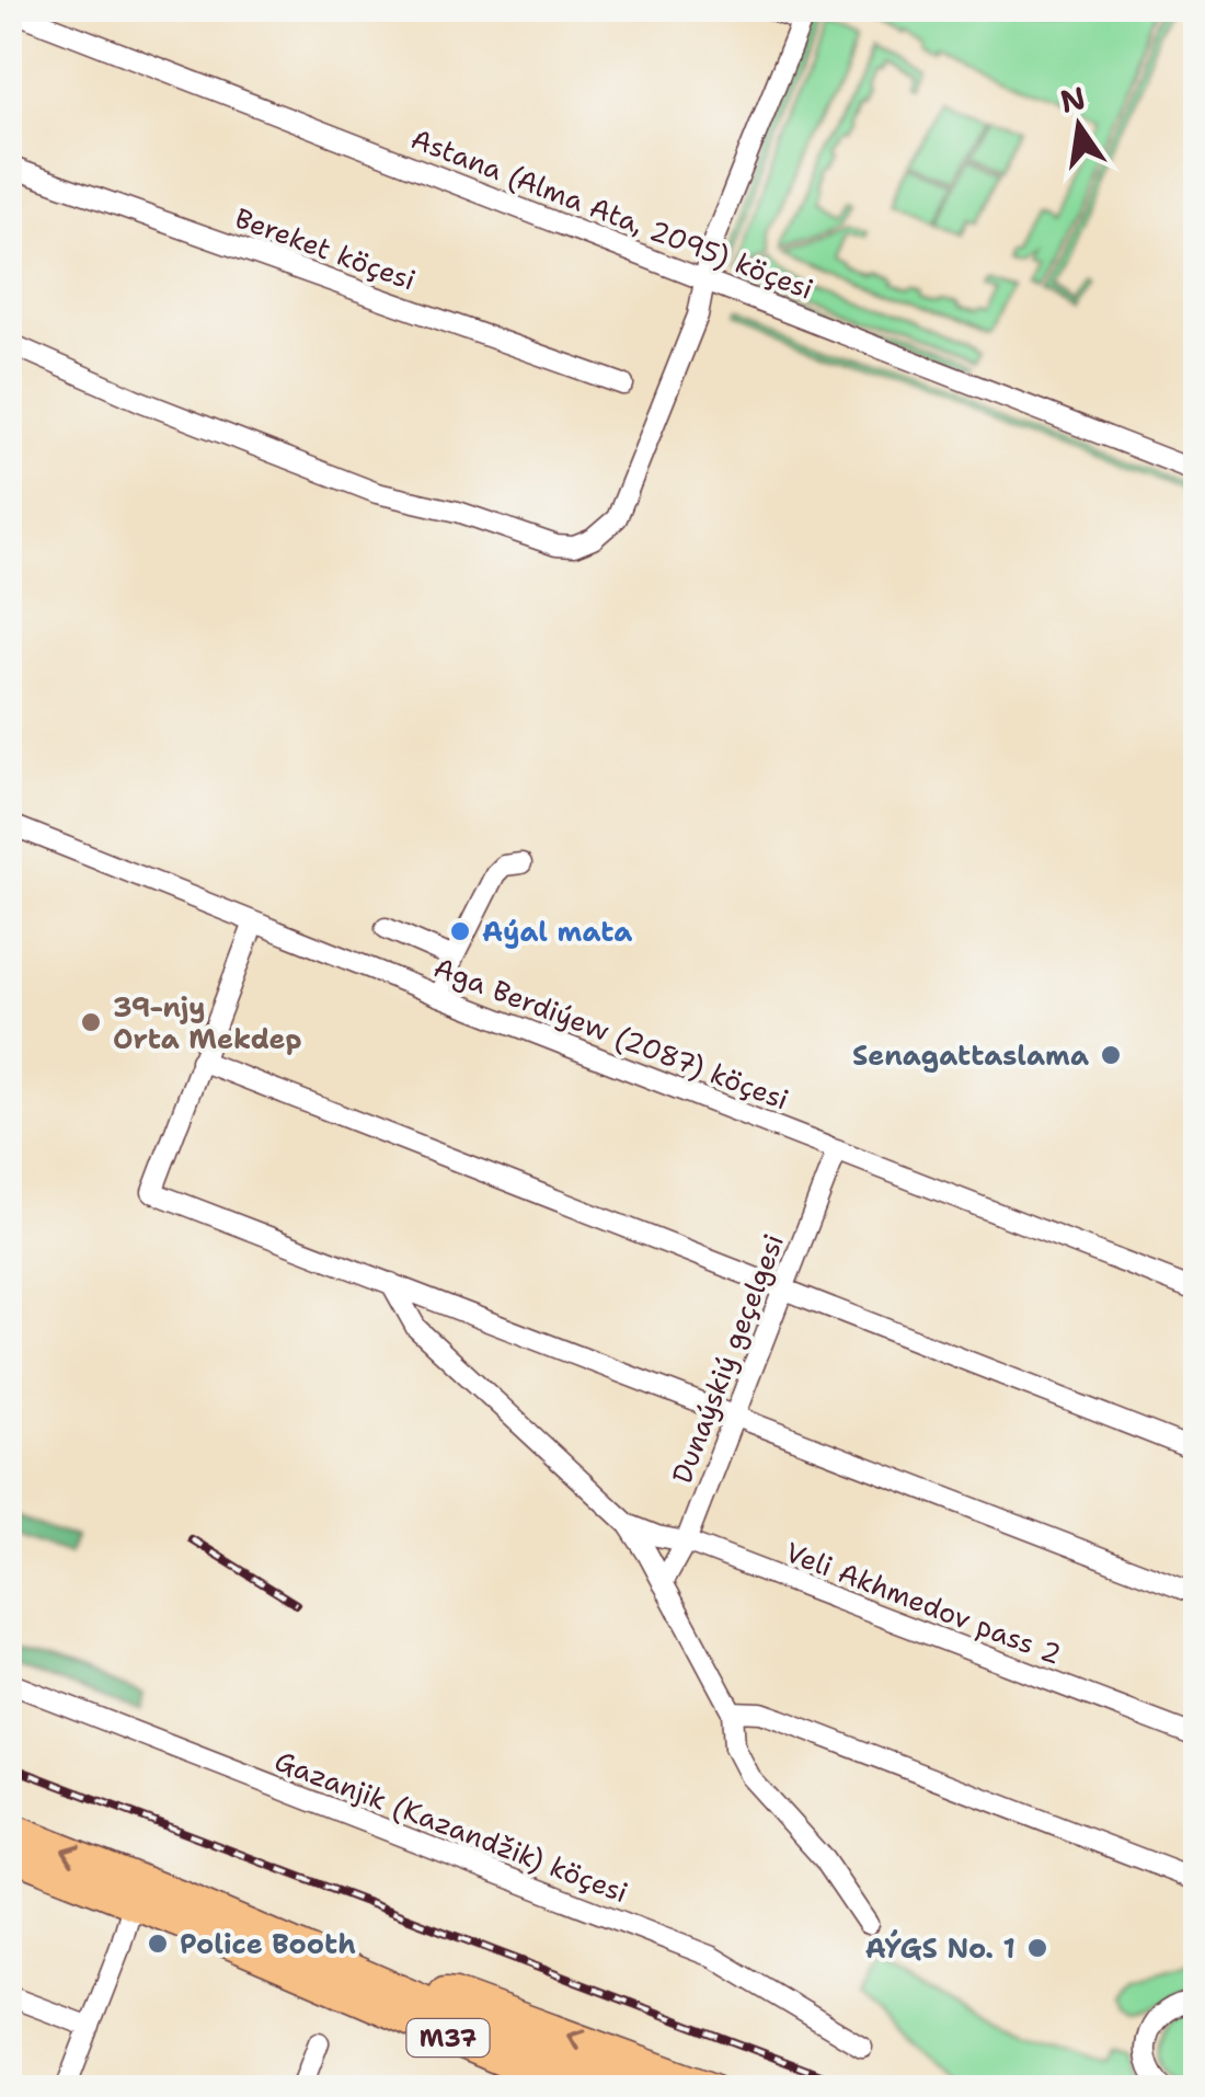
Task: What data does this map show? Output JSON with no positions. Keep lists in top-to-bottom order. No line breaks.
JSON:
{"streets":{"highway":["M37"],"street":["Astana (Alma Ata, 2095) köçesi","Bereket köçesi","Aga Berdiýew (2087) köçesi","Dunaýskiý geçelgesi","Veli Akhmedov pass 2","Gazanjik (Kazandžik) köçesi"]},"crossings":[["Aga Berdiýew (2087) köçesi","Dunaýskiý geçelgesi"],["Dunaýskiý geçelgesi","Veli Akhmedov pass 2"]],"places":["Aýal mata","39-njy Orta Mekdep","Senagattaslama","Police Booth","AÝGS No. 1"],"north":"top"}
